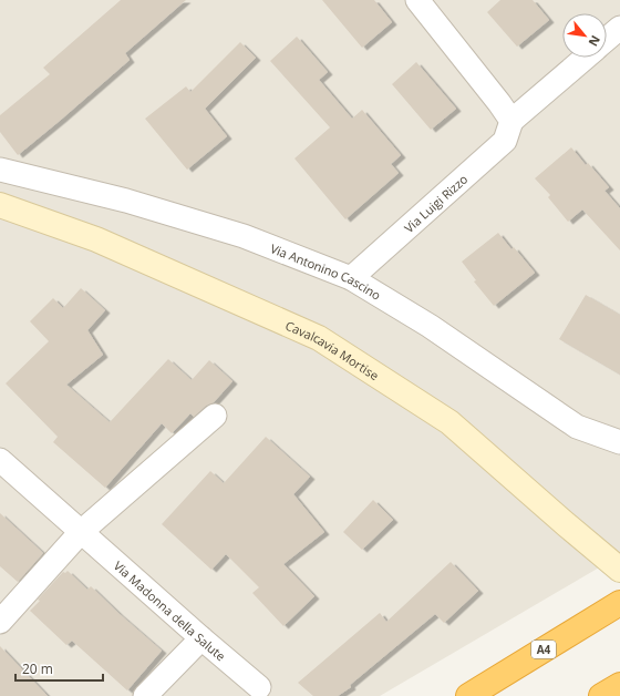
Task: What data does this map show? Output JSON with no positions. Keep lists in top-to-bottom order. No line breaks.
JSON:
{"streets":{"highway":["A4"],"street":["Via Luigi Rizzo","Via Antonino Cascino","Cavalcavia Mortise","Via Madonna della Salute"]},"crossings":[["Via Luigi Rizzo","Via Antonino Cascino"]],"scale_bar":"20 m","north":"bottom right"}
